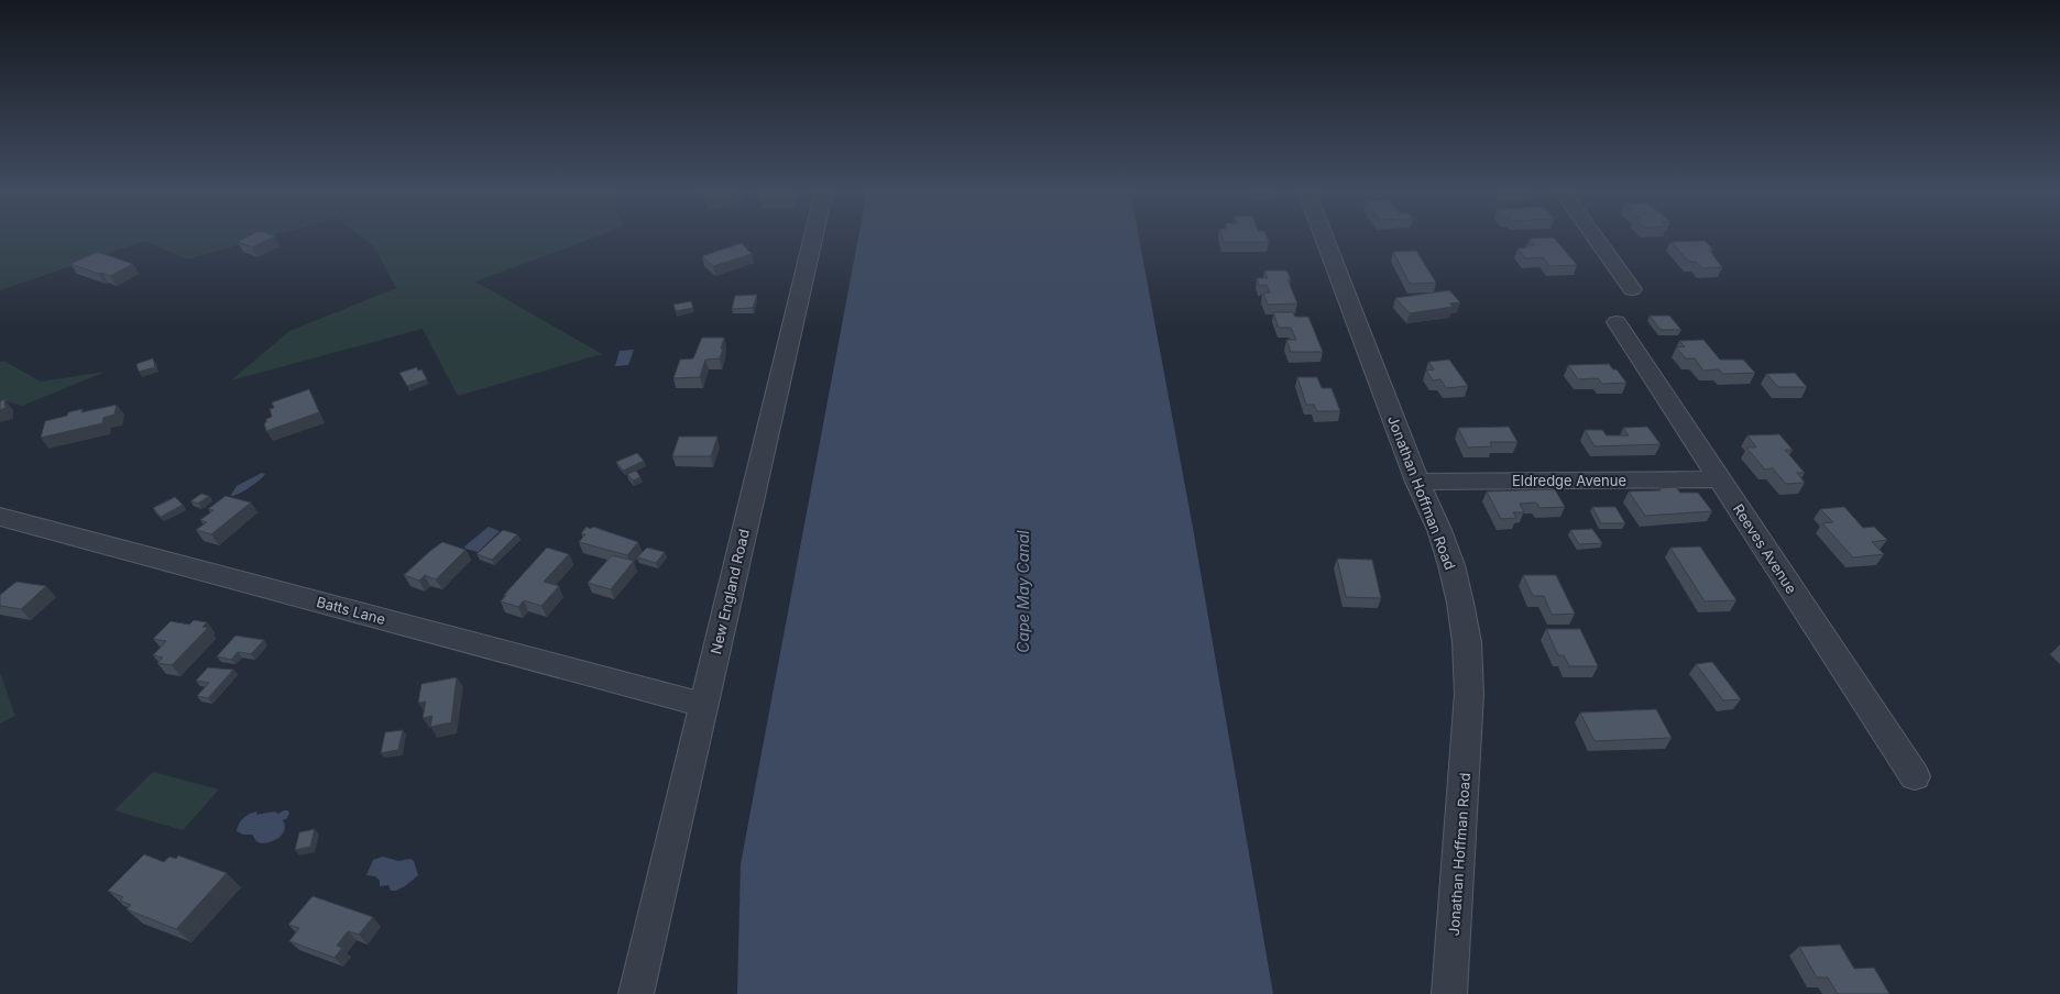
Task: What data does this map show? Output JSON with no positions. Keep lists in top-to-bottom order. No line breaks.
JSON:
{"streets":{"street":["Eldredge Avenue","Jonathan Hoffman Road","Reeves Avenue","New England Road","Batts Lane"]},"crossings":[["Eldredge Avenue","Jonathan Hoffman Road"],["Eldredge Avenue","Reeves Avenue"],["New England Road","Batts Lane"]],"water":["Cape May Canal"]}
